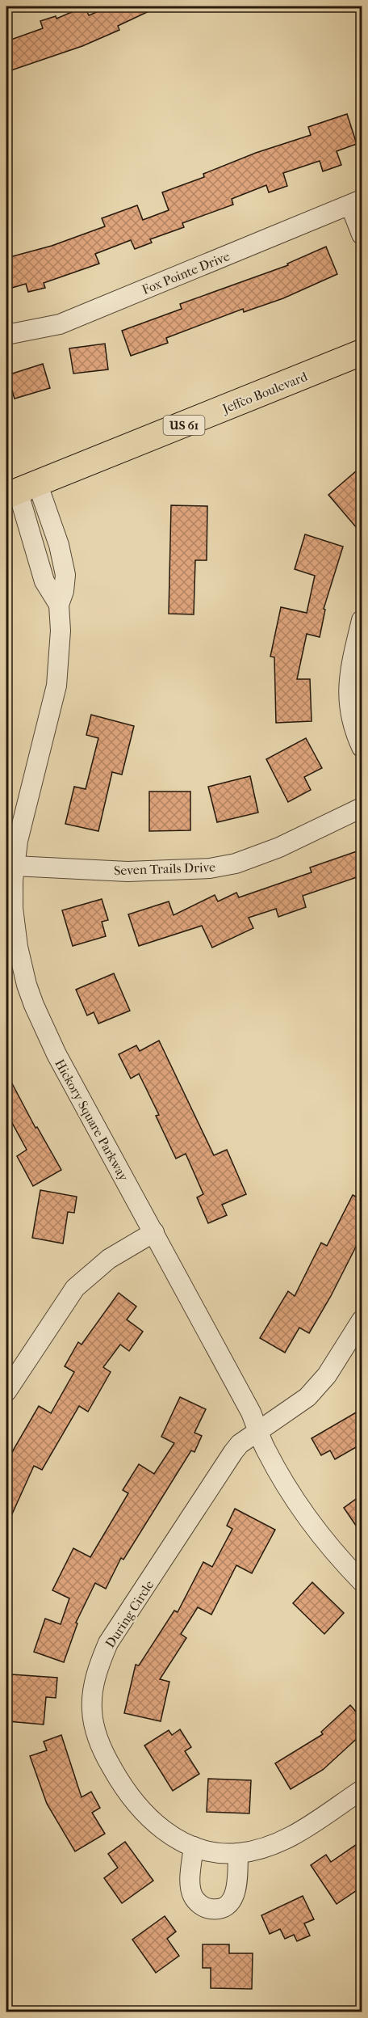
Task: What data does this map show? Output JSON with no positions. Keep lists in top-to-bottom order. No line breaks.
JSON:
{"streets":{"main road":["Jeffco Boulevard","US 61"],"street":["Fox Pointe Drive","Seven Trails Drive","Hickory Square Parkway","During Circle"]},"crossings":[["Jeffco Boulevard","Hickory Square Parkway"],["Seven Trails Drive","Hickory Square Parkway"],["Hickory Square Parkway","During Circle"]]}
